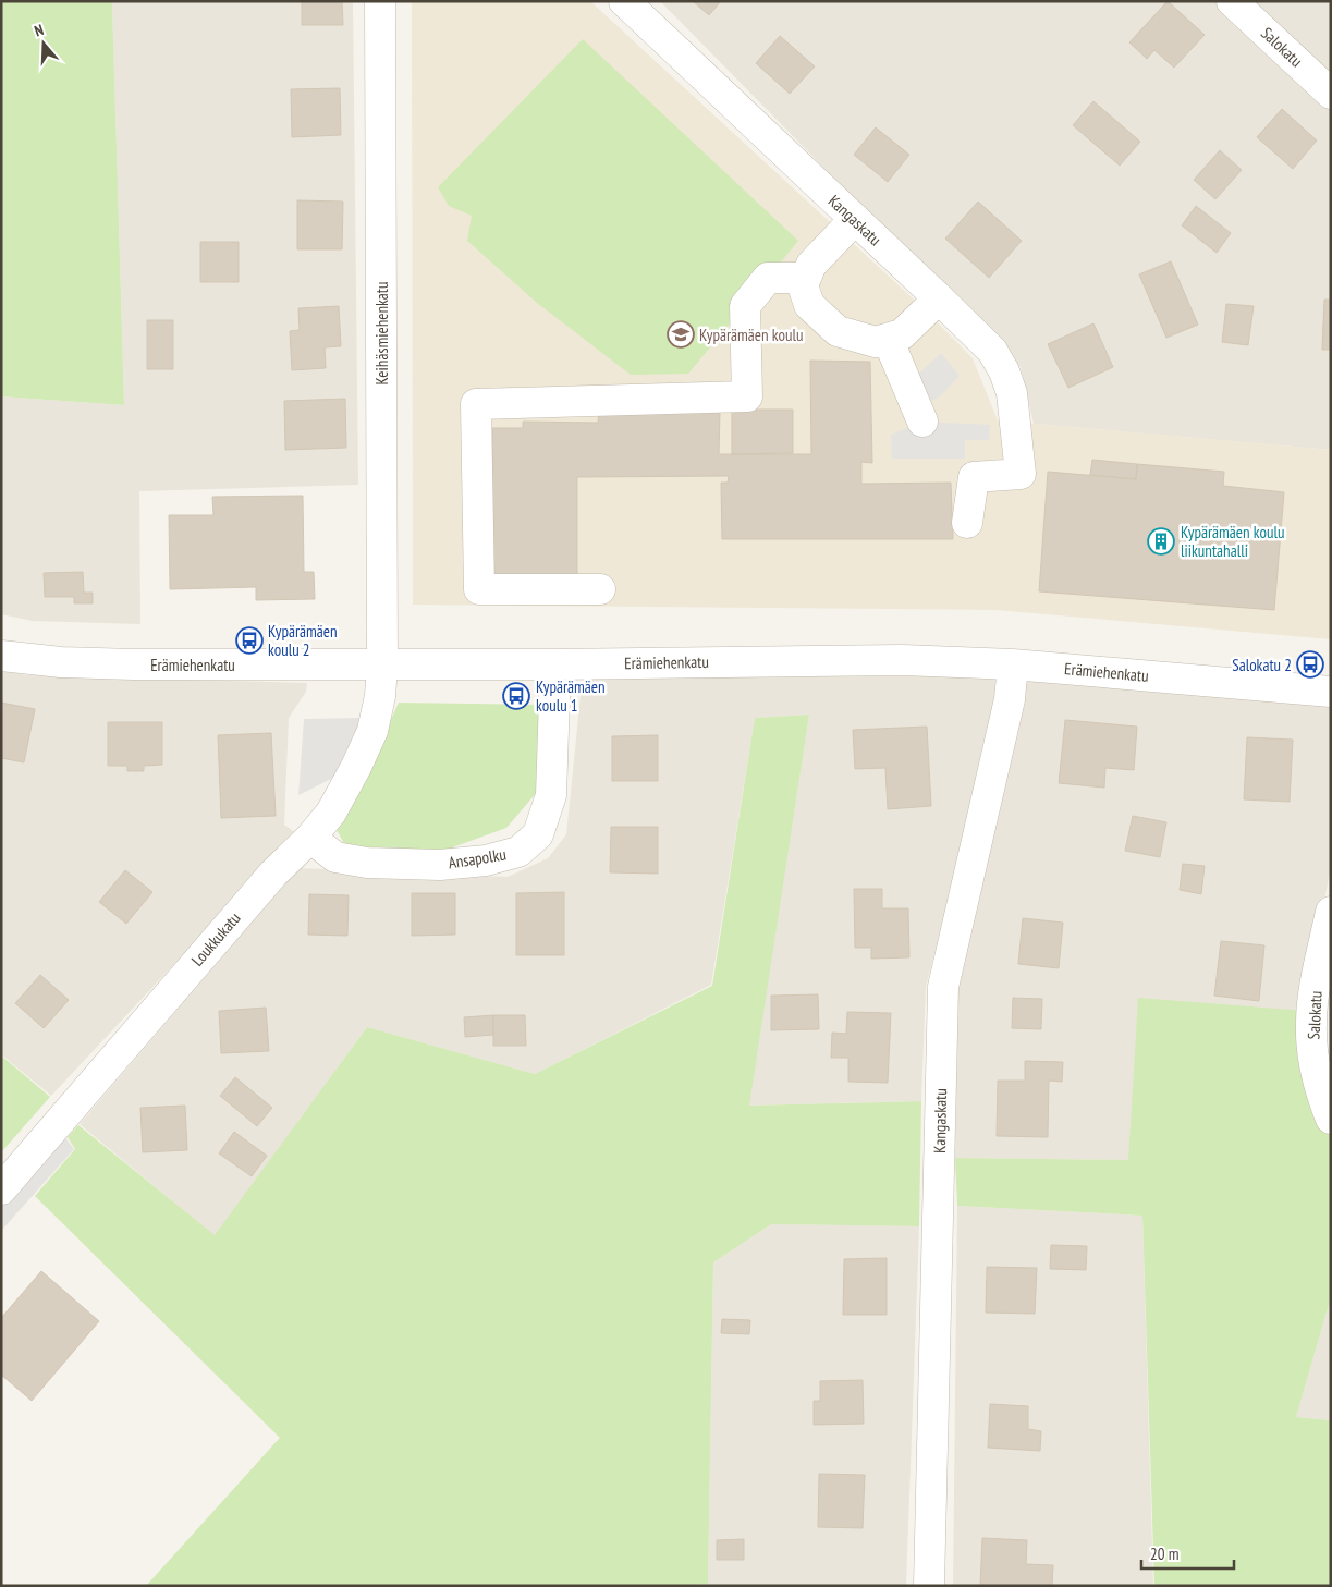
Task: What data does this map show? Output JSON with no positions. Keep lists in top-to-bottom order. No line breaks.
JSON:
{"streets":{"street":["Salokatu","Kangaskatu","Keihäsmiehenkatu","Erämiehenkatu","Ansapolku","Loukkukatu"]},"crossings":[["Kangaskatu","Erämiehenkatu"],["Keihäsmiehenkatu","Erämiehenkatu"],["Keihäsmiehenkatu","Loukkukatu"],["Erämiehenkatu","Ansapolku"],["Erämiehenkatu","Loukkukatu"],["Ansapolku","Loukkukatu"]],"places":{"school or university":["Kypärämäen koulu"],"building":["Kypärämäen koulu liikuntahalli"],"bus stop":["Kypärämäen koulu 2","Salokatu 2","Kypärämäen koulu 1"]},"scale_bar":"20 m","north":"top"}
